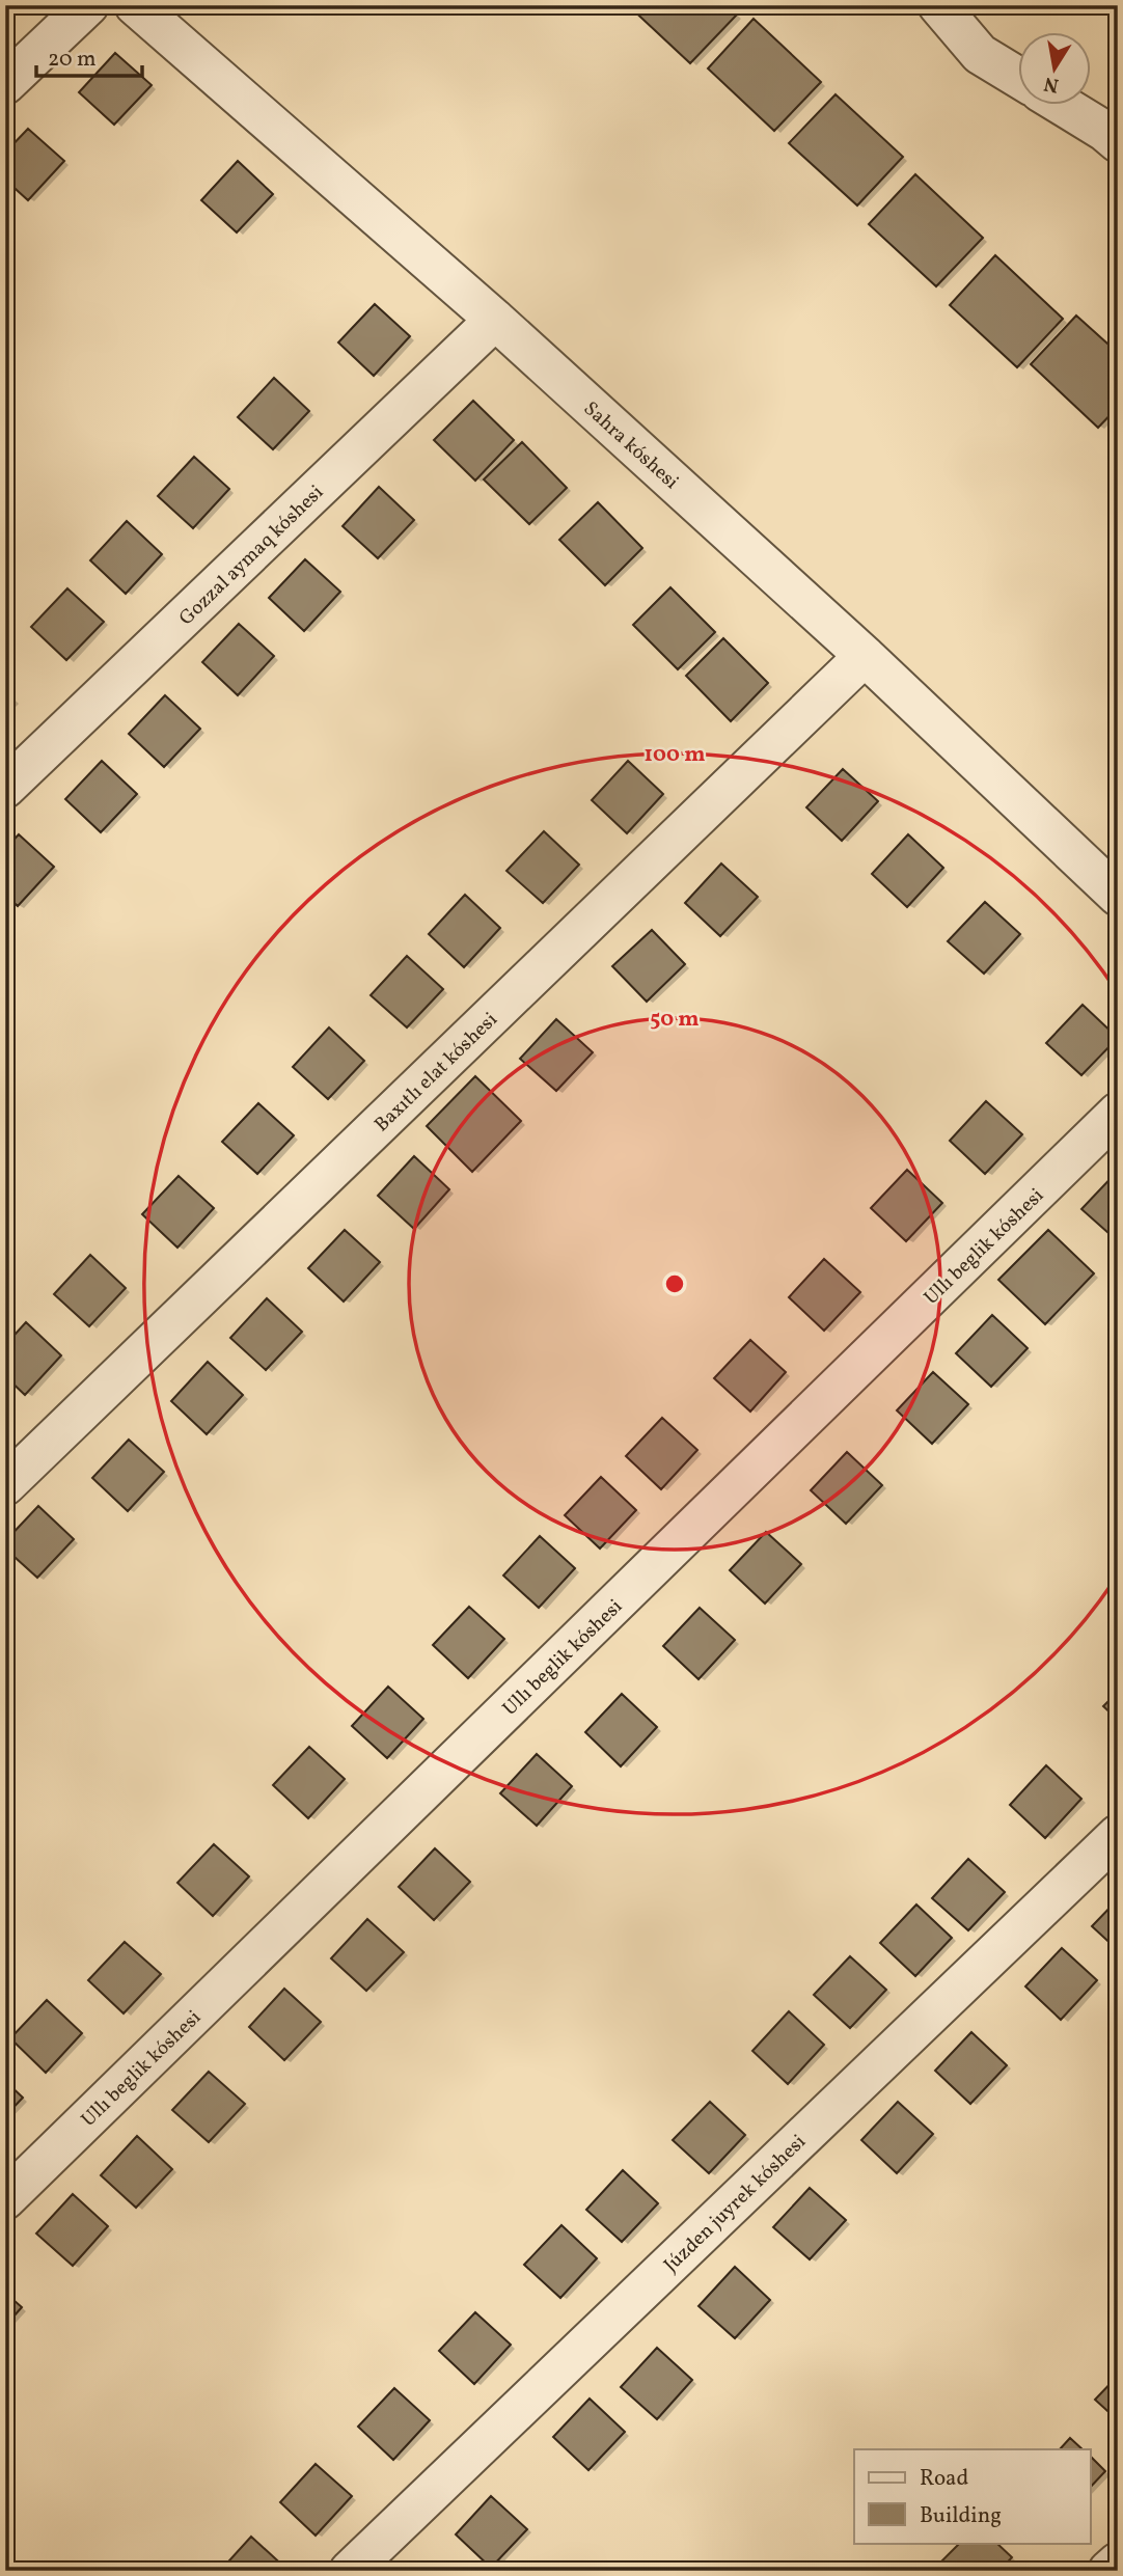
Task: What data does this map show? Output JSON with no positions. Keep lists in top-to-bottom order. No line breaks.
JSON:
{"streets":{"street":["Sahra kóshesi","Gozzal aymaq kóshesi","Baxıtlı elat kóshesi","Ullı beglik kóshesi","Júzden juyrek kóshesi"]},"crossings":[["Sahra kóshesi","Gozzal aymaq kóshesi"],["Sahra kóshesi","Baxıtlı elat kóshesi"]],"legend":["Road","Building"],"scale_bar":"20 m","north":"bottom","rings":["100 m","50 m"]}
